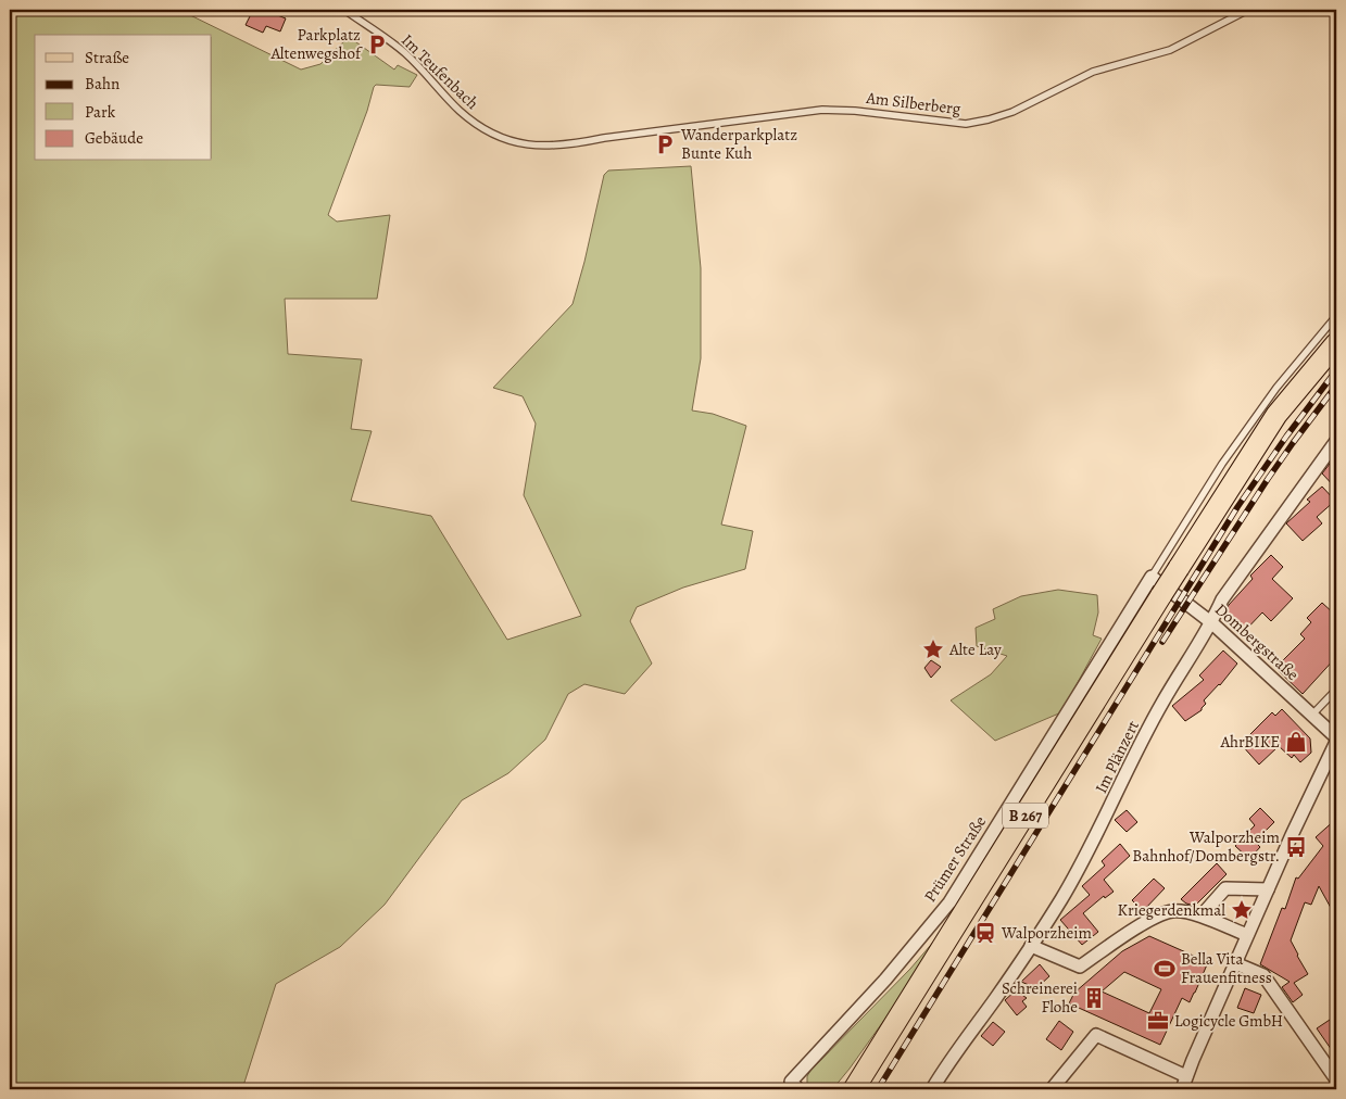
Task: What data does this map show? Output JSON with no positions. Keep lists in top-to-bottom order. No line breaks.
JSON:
{"streets":{"main road":["B 267"],"street":["Dombergstraße","Im Plänzert","Prümer Straße"],"lane":["Im Teufenbach","Am Silberberg"]},"crossings":[["Im Teufenbach","Am Silberberg"],["Dombergstraße","Im Plänzert"],["Dombergstraße","Prümer Straße"]],"places":{"parking":["Parkplatz Altenwegshof","Wanderparkplatz Bunte Kuh"],"place":["Alte Lay","Kriegerdenkmal"],"shop":["AhrBIKE"],"bus stop":["Walporzheim Bahnhof/Dombergstr."],"station":["Walporzheim"],"sports":["Bella Vita Frauenfitness"],"building":["Schreinerei Flohe"],"office":["Logicycle GmbH"]},"legend":["Straße","Bahn","Park","Gebäude"]}
